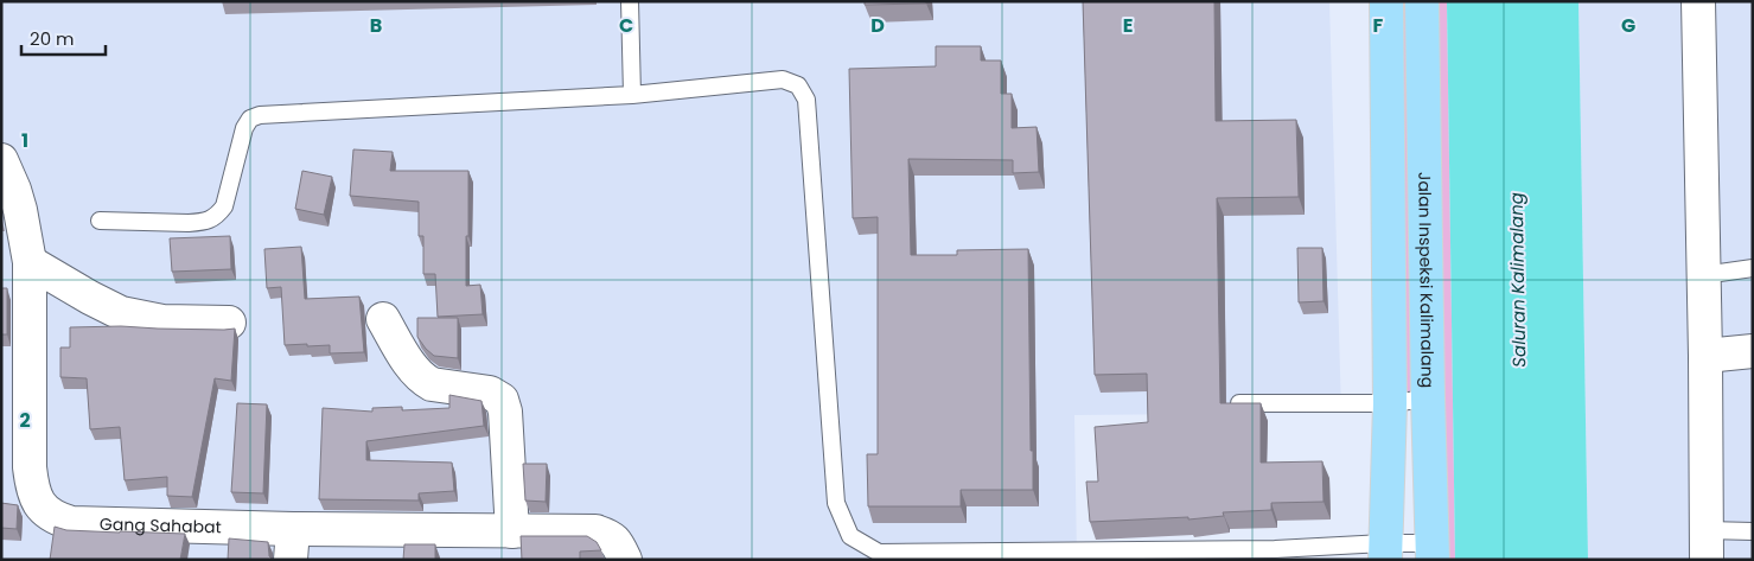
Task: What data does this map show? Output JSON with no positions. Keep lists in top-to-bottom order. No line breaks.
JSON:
{"streets":{"main road":["Jalan Inspeksi Kalimalang"],"street":["Gang Sahabat"]},"water":["Saluran Kalimalang"],"scale_bar":"20 m","grid":{"columns":["B","C","D","E","F","G"],"rows":["1","2"]}}
